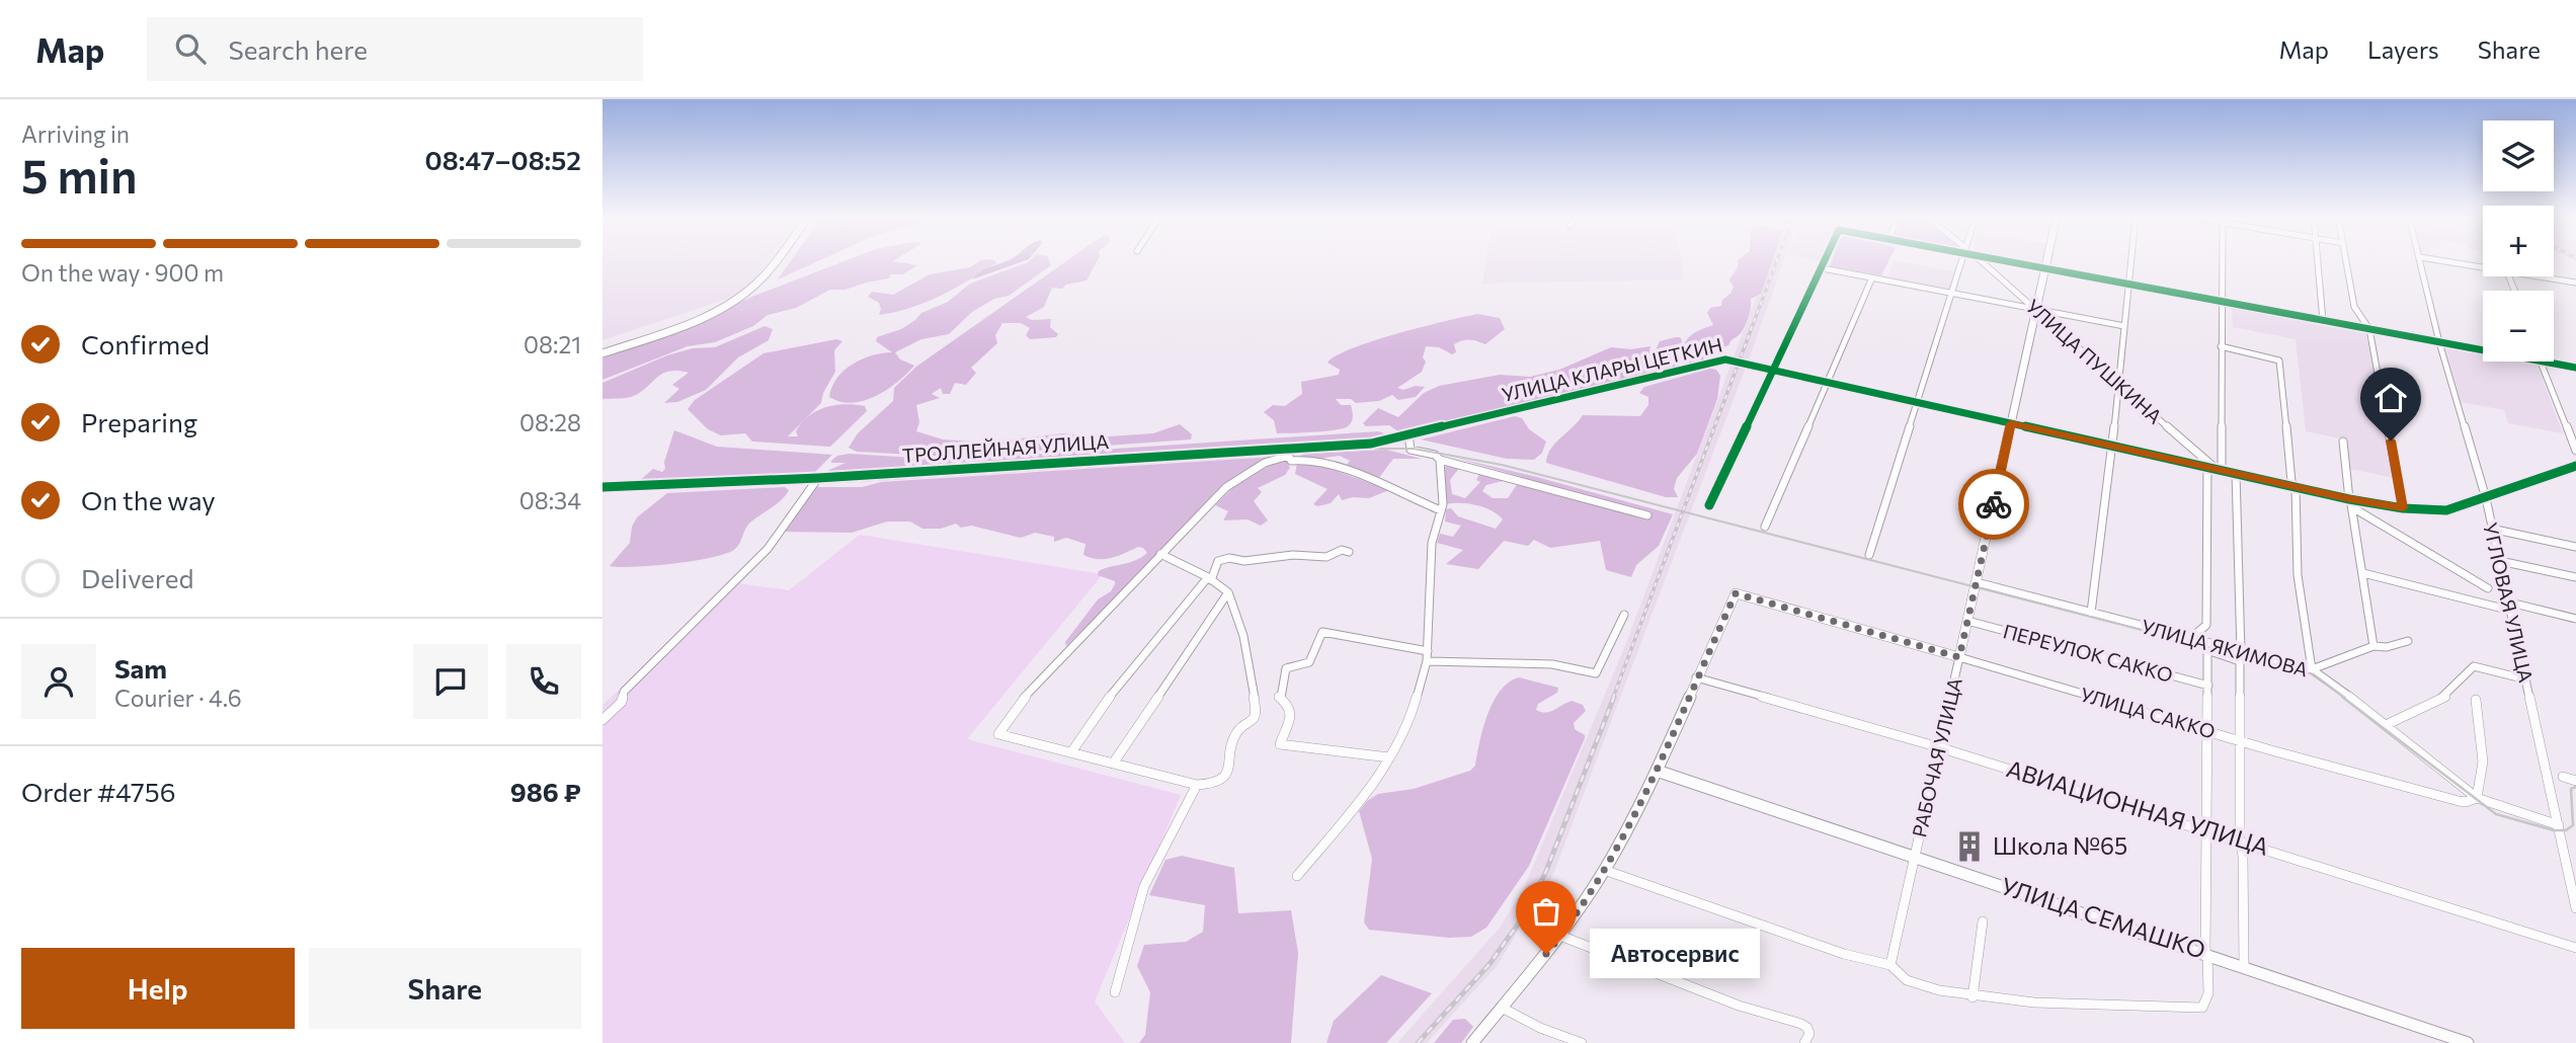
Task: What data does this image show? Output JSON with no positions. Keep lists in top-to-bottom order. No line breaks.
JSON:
{"streets":{"main road":["УЛИЦА САККО","РАБОЧАЯ УЛИЦА","УЛИЦА СЕМАШКО"],"street":["УЛИЦА ПУШКИНА","УЛИЦА КЛАРЫ ЦЕТКИН","ТРОЛЛЕЙНАЯ УЛИЦА","УГЛОВАЯ УЛИЦА","УЛИЦА ЯКИМОВА","ПЕРЕУЛОК САККО","АВИАЦИОННАЯ УЛИЦА"]},"crossings":[["УЛИЦА ПУШКИНА","УЛИЦА КЛАРЫ ЦЕТКИН"],["УЛИЦА ПУШКИНА","РАБОЧАЯ УЛИЦА"],["УЛИЦА КЛАРЫ ЦЕТКИН","ТРОЛЛЕЙНАЯ УЛИЦА"],["УЛИЦА КЛАРЫ ЦЕТКИН","УГЛОВАЯ УЛИЦА"],["УЛИЦА КЛАРЫ ЦЕТКИН","РАБОЧАЯ УЛИЦА"],["УГЛОВАЯ УЛИЦА","УЛИЦА САККО"],["УЛИЦА ЯКИМОВА","УЛИЦА САККО"],["УЛИЦА ЯКИМОВА","РАБОЧАЯ УЛИЦА"],["ПЕРЕУЛОК САККО","РАБОЧАЯ УЛИЦА"],["УЛИЦА САККО","РАБОЧАЯ УЛИЦА"],["УЛИЦА САККО","АВИАЦИОННАЯ УЛИЦА"],["РАБОЧАЯ УЛИЦА","АВИАЦИОННАЯ УЛИЦА"],["РАБОЧАЯ УЛИЦА","УЛИЦА СЕМАШКО"]],"places":{"building":["Школа №65"],"other":["Автосервис"]},"page":{"header":"Map","search":"Search here","nav":["Map","Layers","Share"],"heading":["5 min","Arriving in","08:47–08:52"],"panel":["Sam","Courier · 4.6","Order #4756","986 ₽"],"map_buttons":["+","−"],"bar":"On the way · 900 m","list":[["Confirmed","08:21"],["Preparing","08:28"],["On the way","08:34"],"Delivered"],"bubble":"Автосервис","buttons":["Help","Share"]}}
